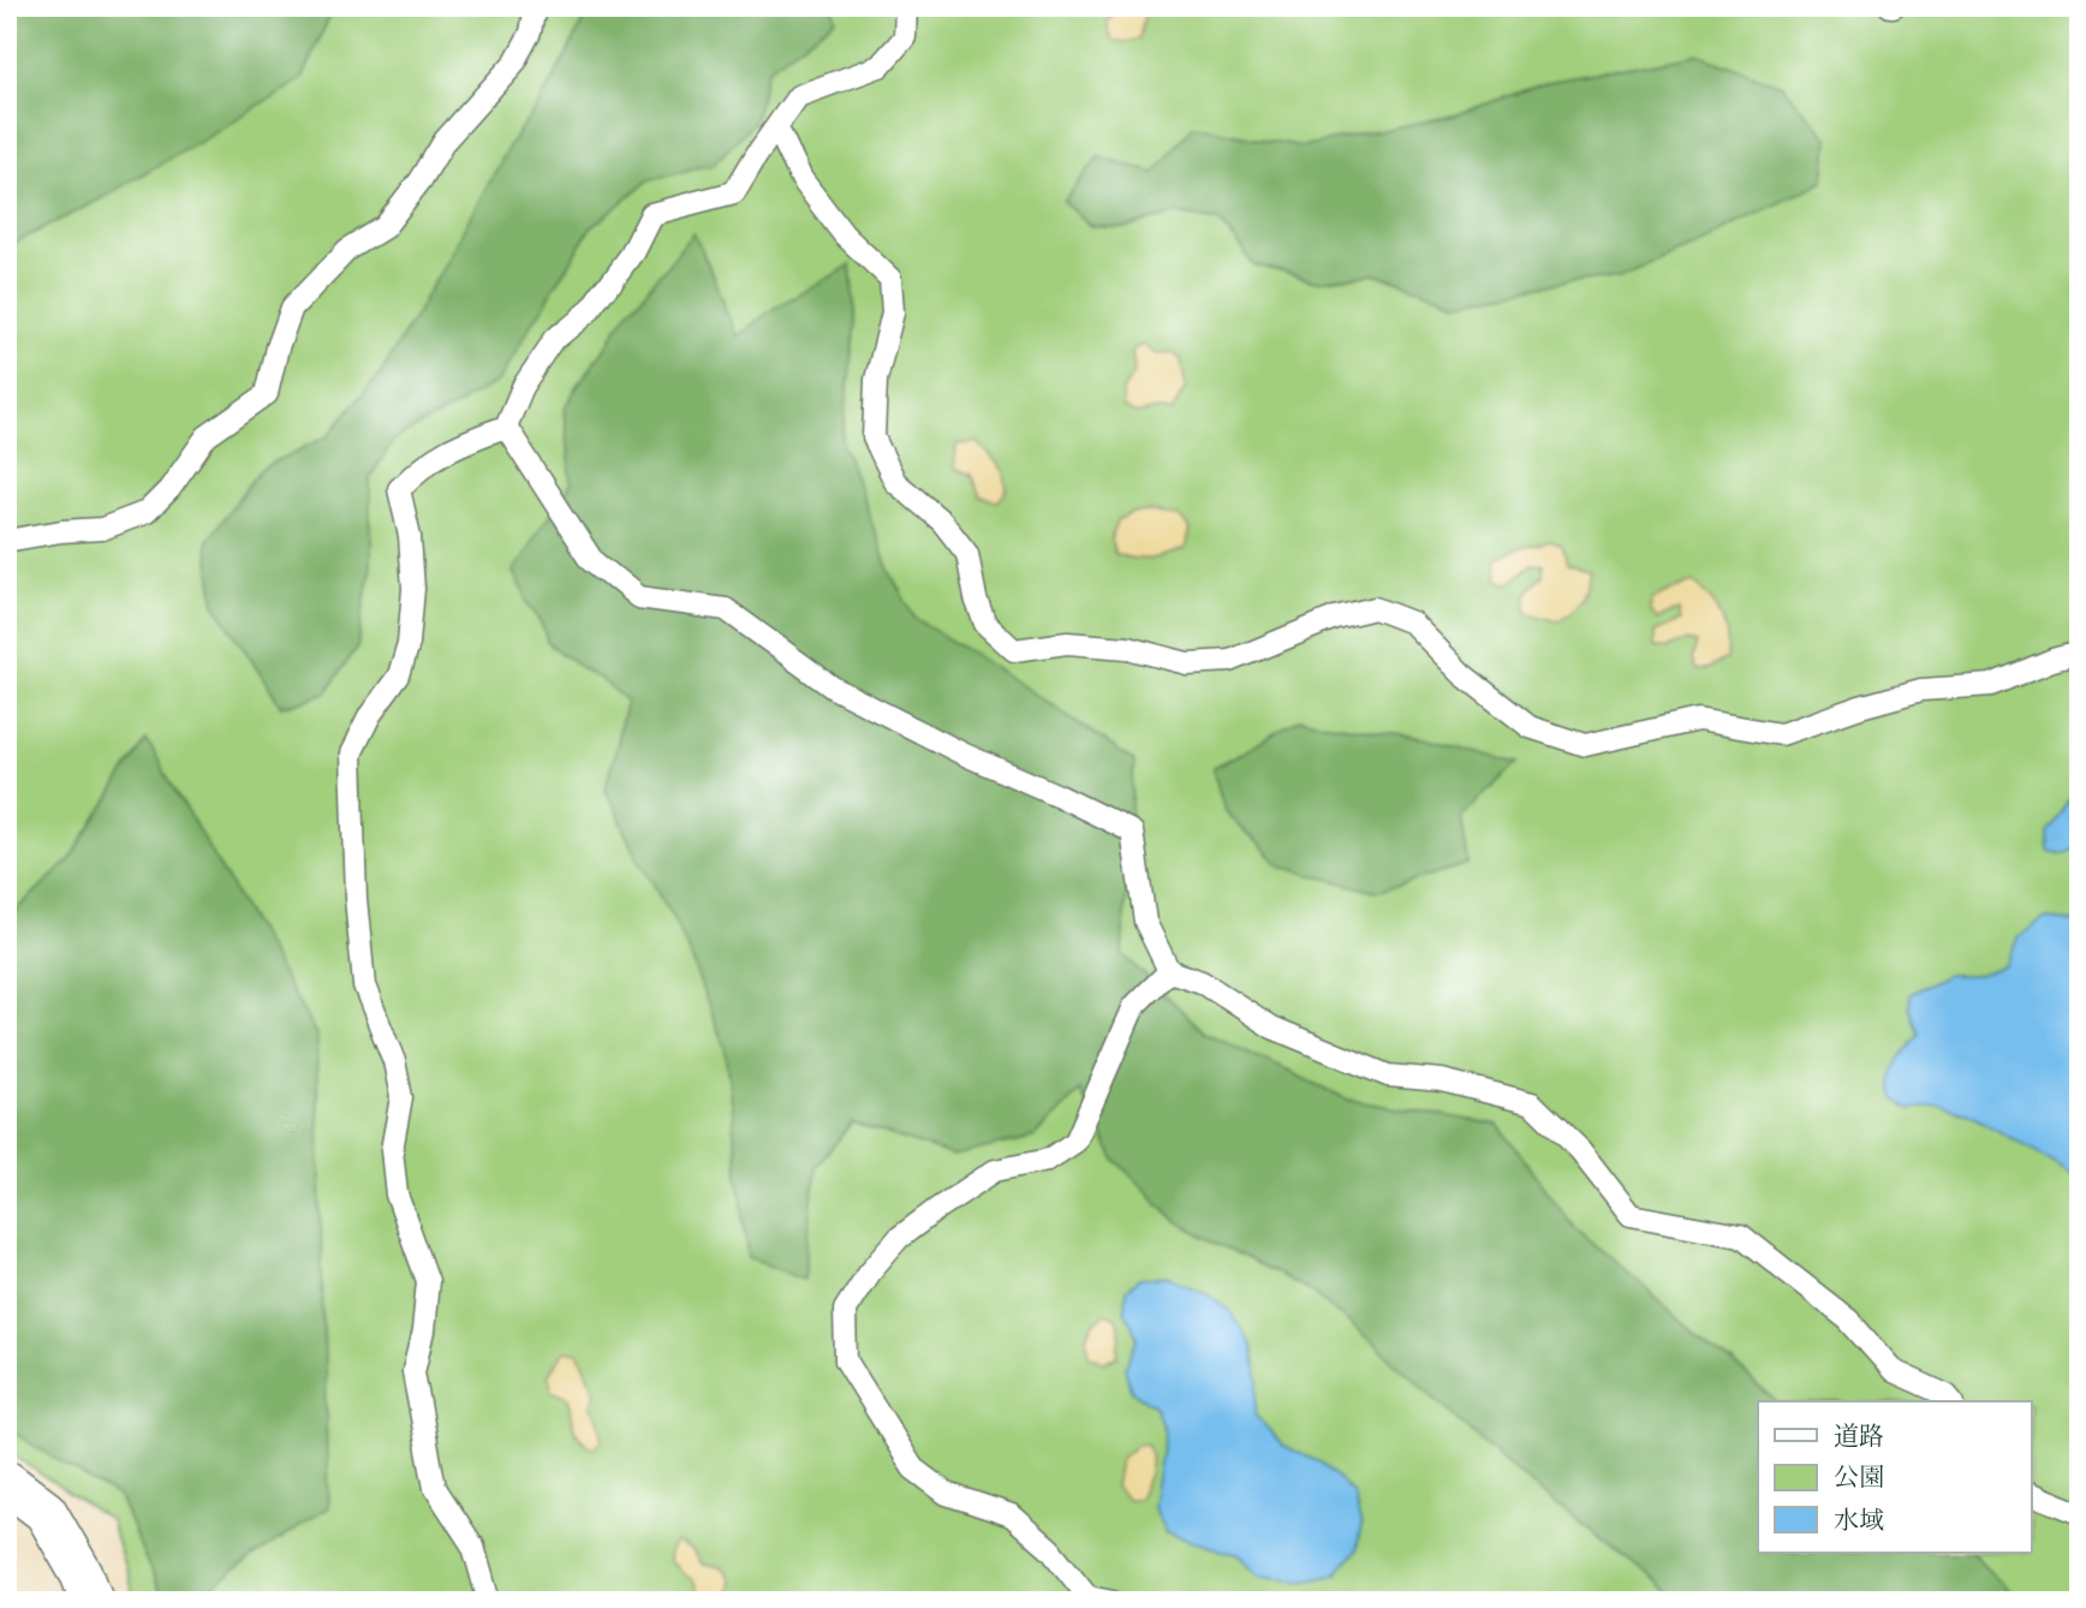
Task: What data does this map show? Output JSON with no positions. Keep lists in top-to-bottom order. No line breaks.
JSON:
{"legend":["道路","公園","水域"]}
